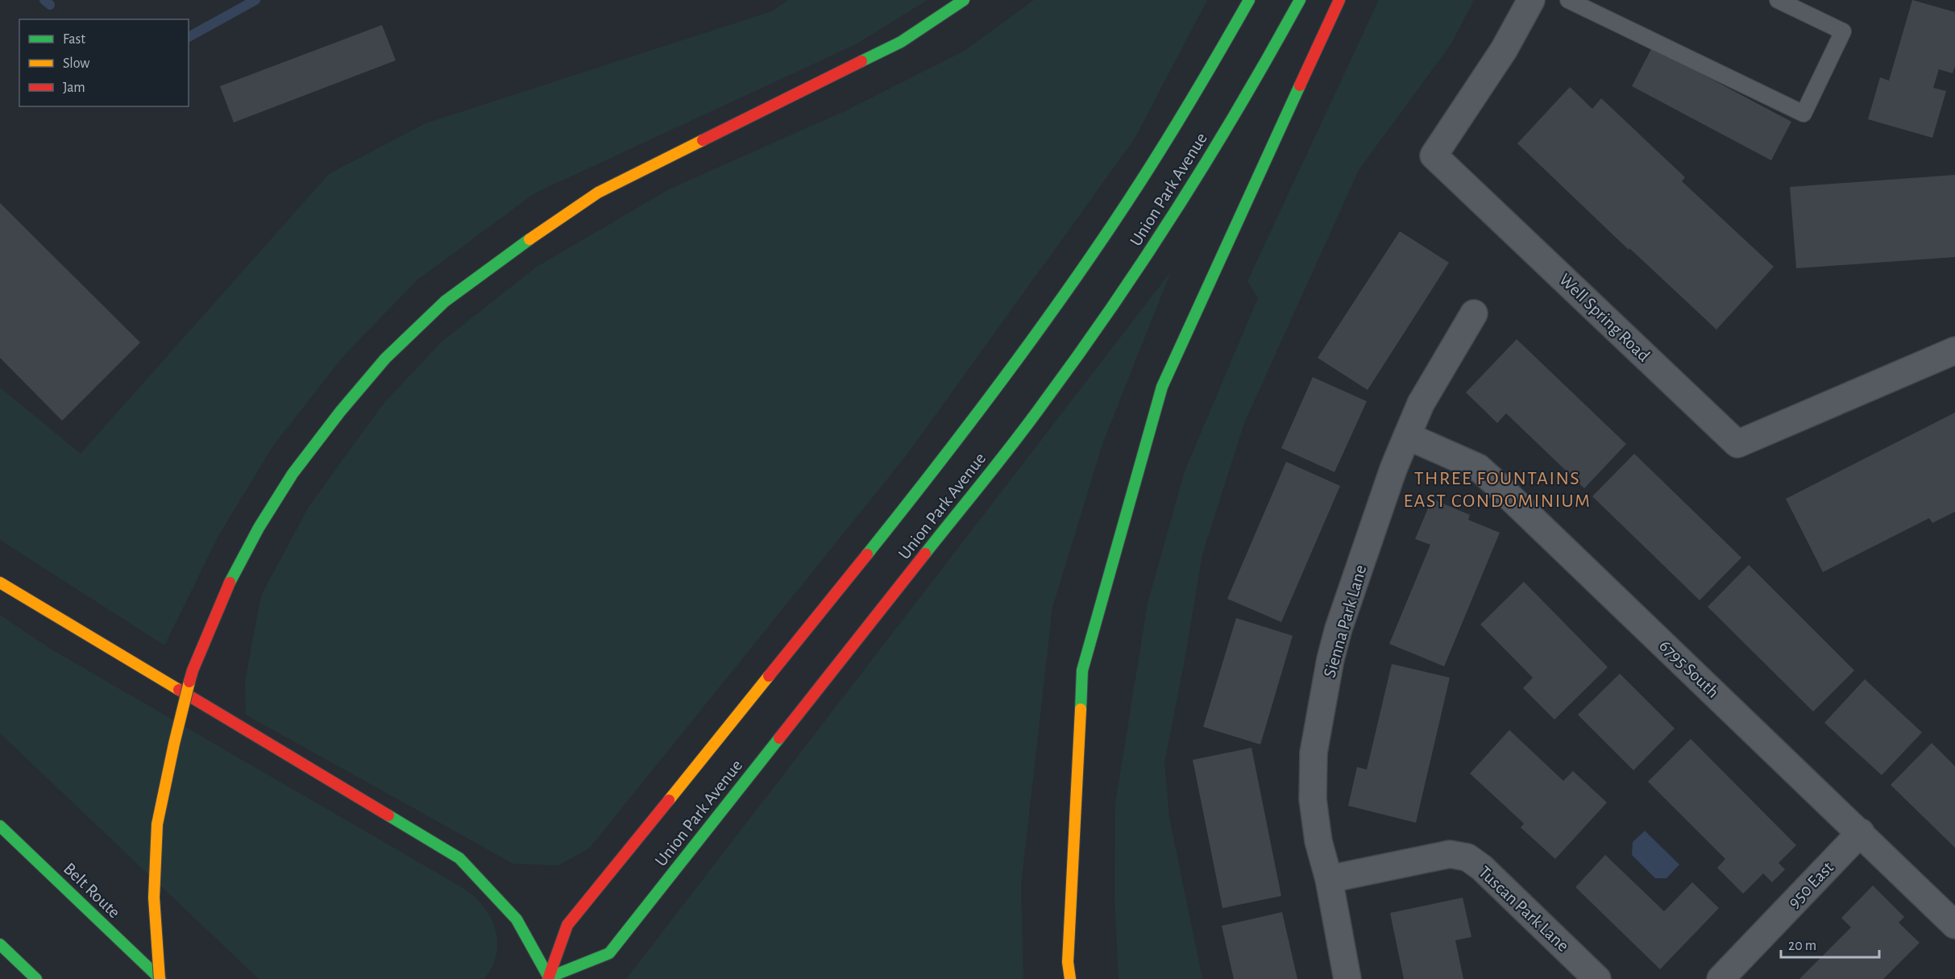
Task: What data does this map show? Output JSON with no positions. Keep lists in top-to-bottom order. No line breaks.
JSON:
{"streets":{"main road":["Union Park Avenue","Belt Route"],"street":["Well Spring Road","Sienna Park Lane","6795 South","950 East","Tuscan Park Lane"]},"crossings":[["Sienna Park Lane","6795 South"],["Sienna Park Lane","Tuscan Park Lane"],["6795 South","950 East"]],"districts":["THREE FOUNTAINS EAST CONDOMINIUM"],"legend":["Fast","Slow","Jam"],"scale_bar":"20 m"}
